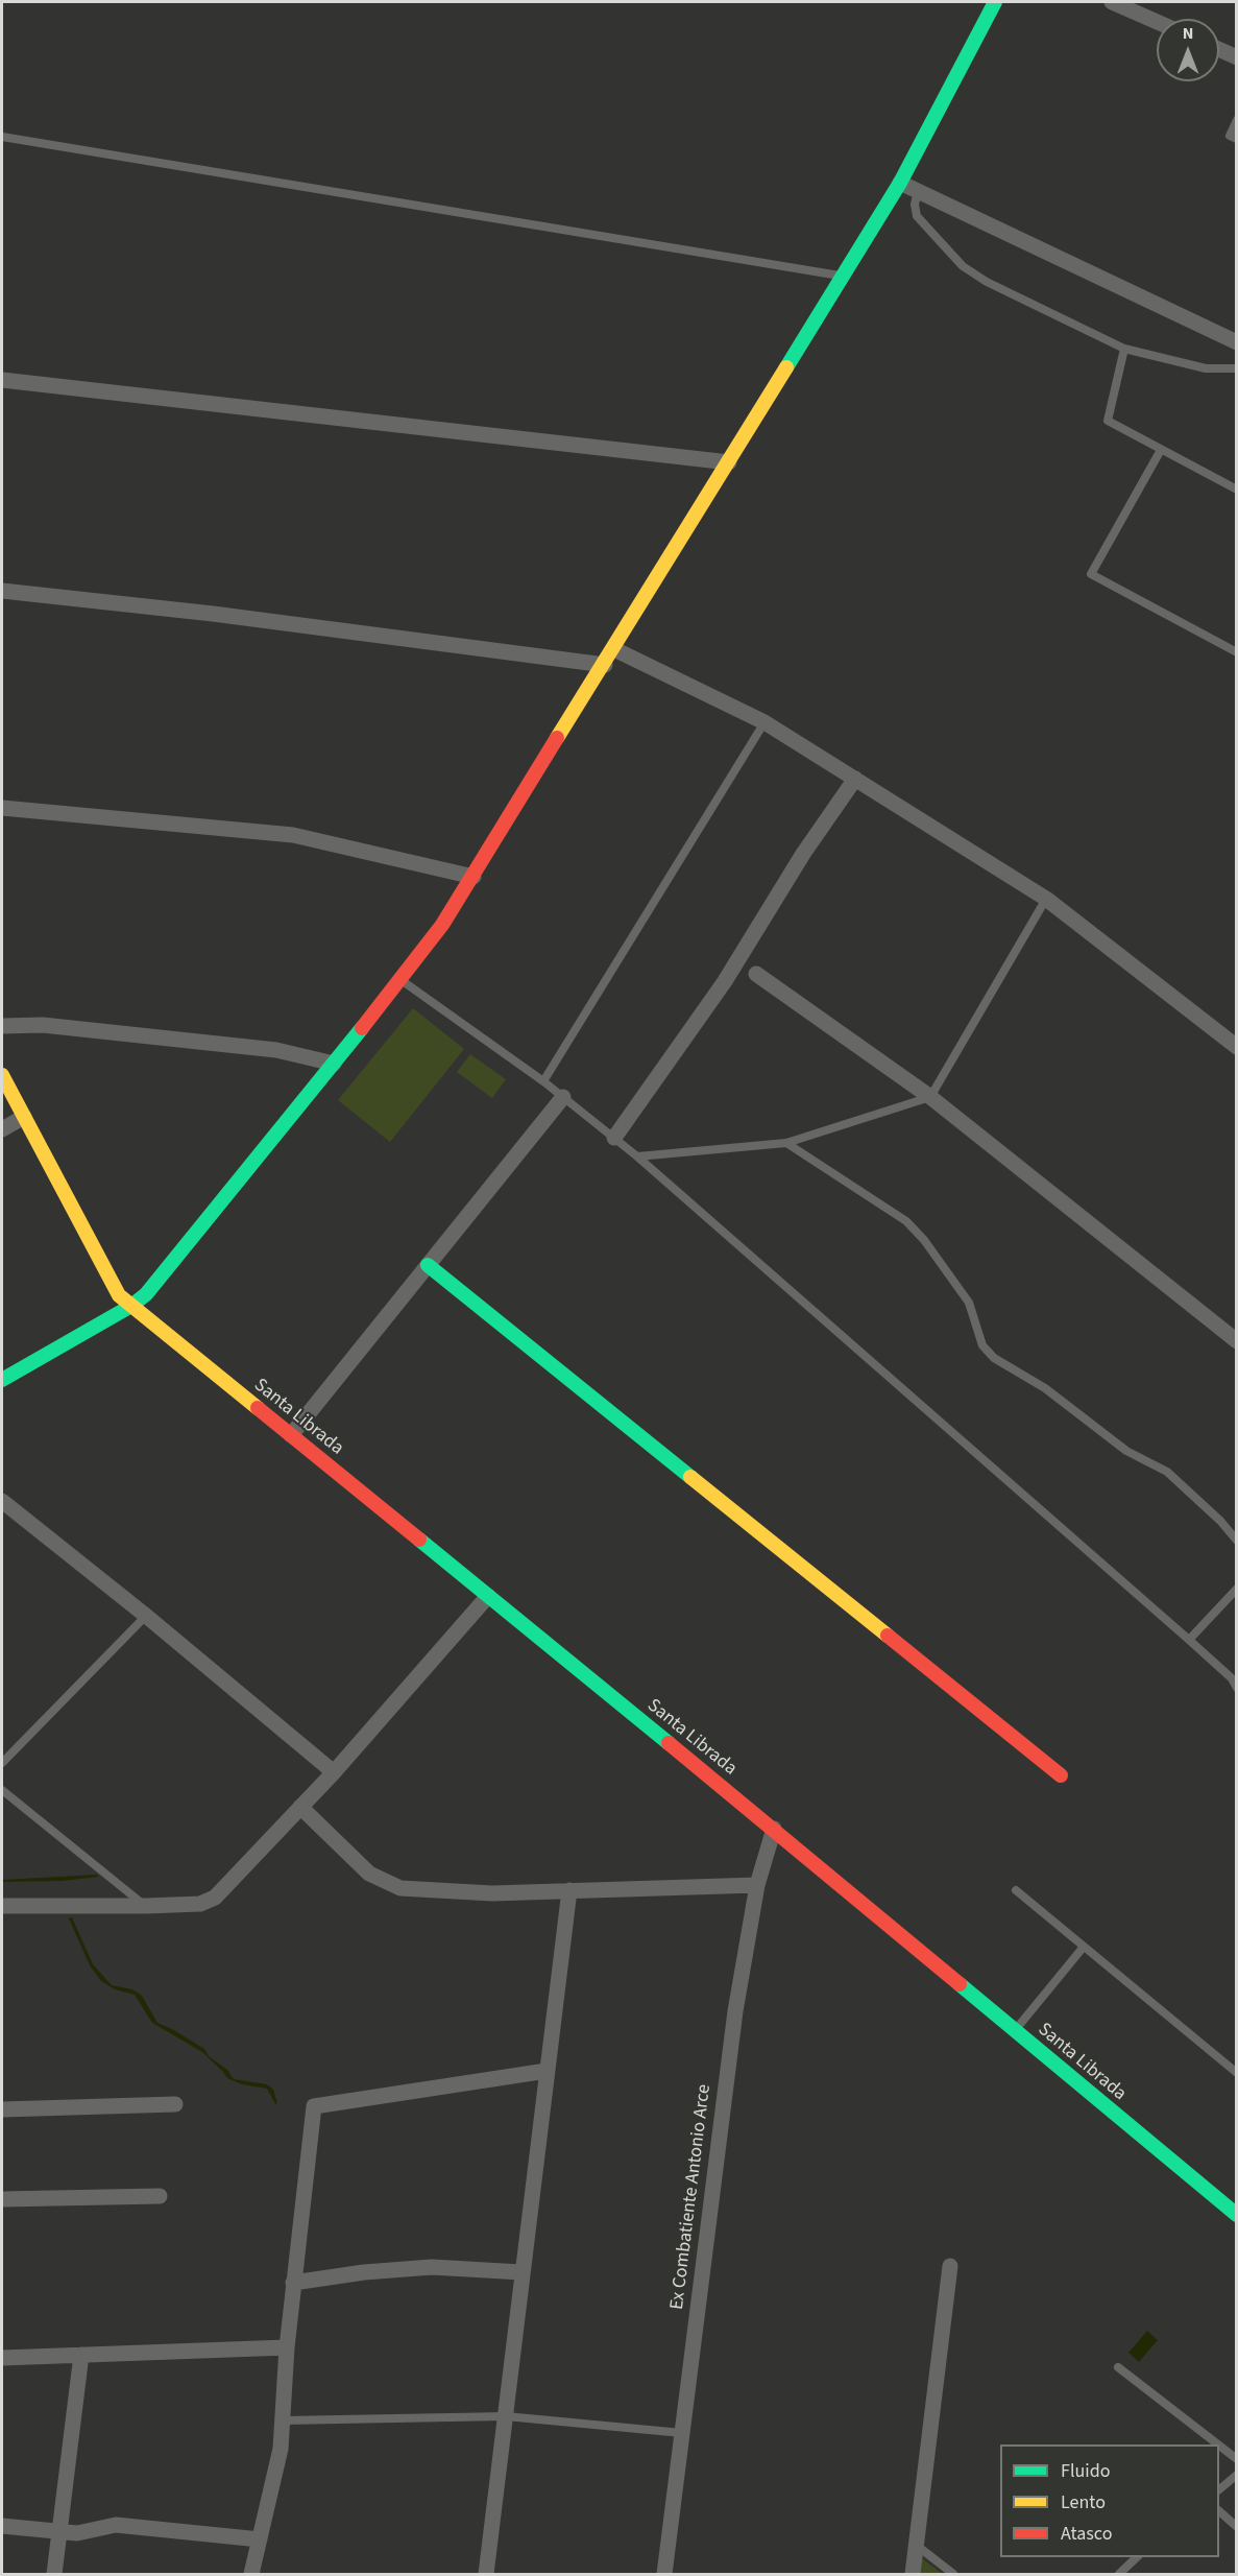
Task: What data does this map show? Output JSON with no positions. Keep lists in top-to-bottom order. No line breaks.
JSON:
{"streets":{"street":["Santa Librada","Ex Combatiente Antonio Arce"]},"crossings":[["Santa Librada","Ex Combatiente Antonio Arce"]],"legend":["Fluido","Lento","Atasco"],"north":"top"}
